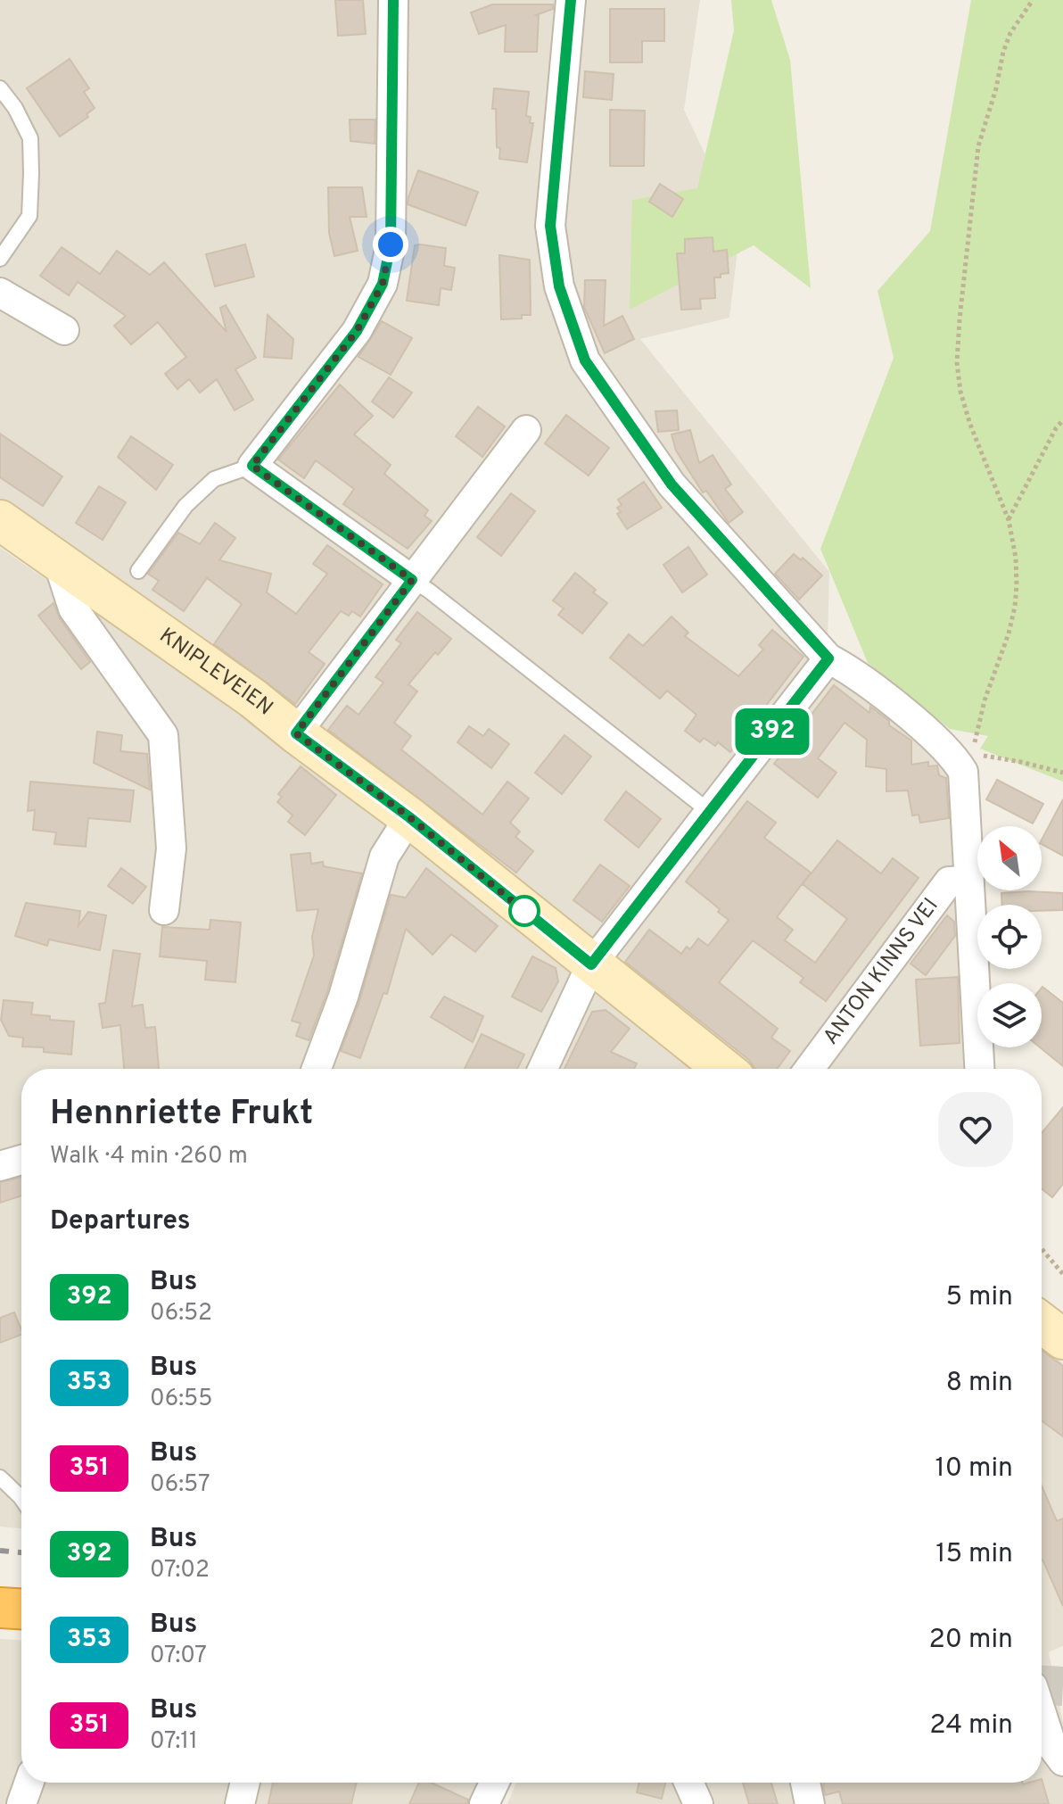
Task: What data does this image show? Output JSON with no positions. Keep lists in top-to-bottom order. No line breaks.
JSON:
{"streets":{"street":["KNIPLEVEIEN","ANTON KINNS VEI"]},"lines":["bus line 392"],"north":"top left","page":{"on_map":"392","heading":[["Hennriette Frukt","Walk · 4 min · 260 m"],"Departures"],"list":[{"mark":"392","name":"Bus","note":"06:52","value":"5 min"},{"mark":"353","name":"Bus","note":"06:55","value":"8 min"},{"mark":"351","name":"Bus","note":"06:57","value":"10 min"},{"mark":"392","name":"Bus","note":"07:02","value":"15 min"},{"mark":"353","name":"Bus","note":"07:07","value":"20 min"},{"mark":"351","name":"Bus","note":"07:11","value":"24 min"}]}}
